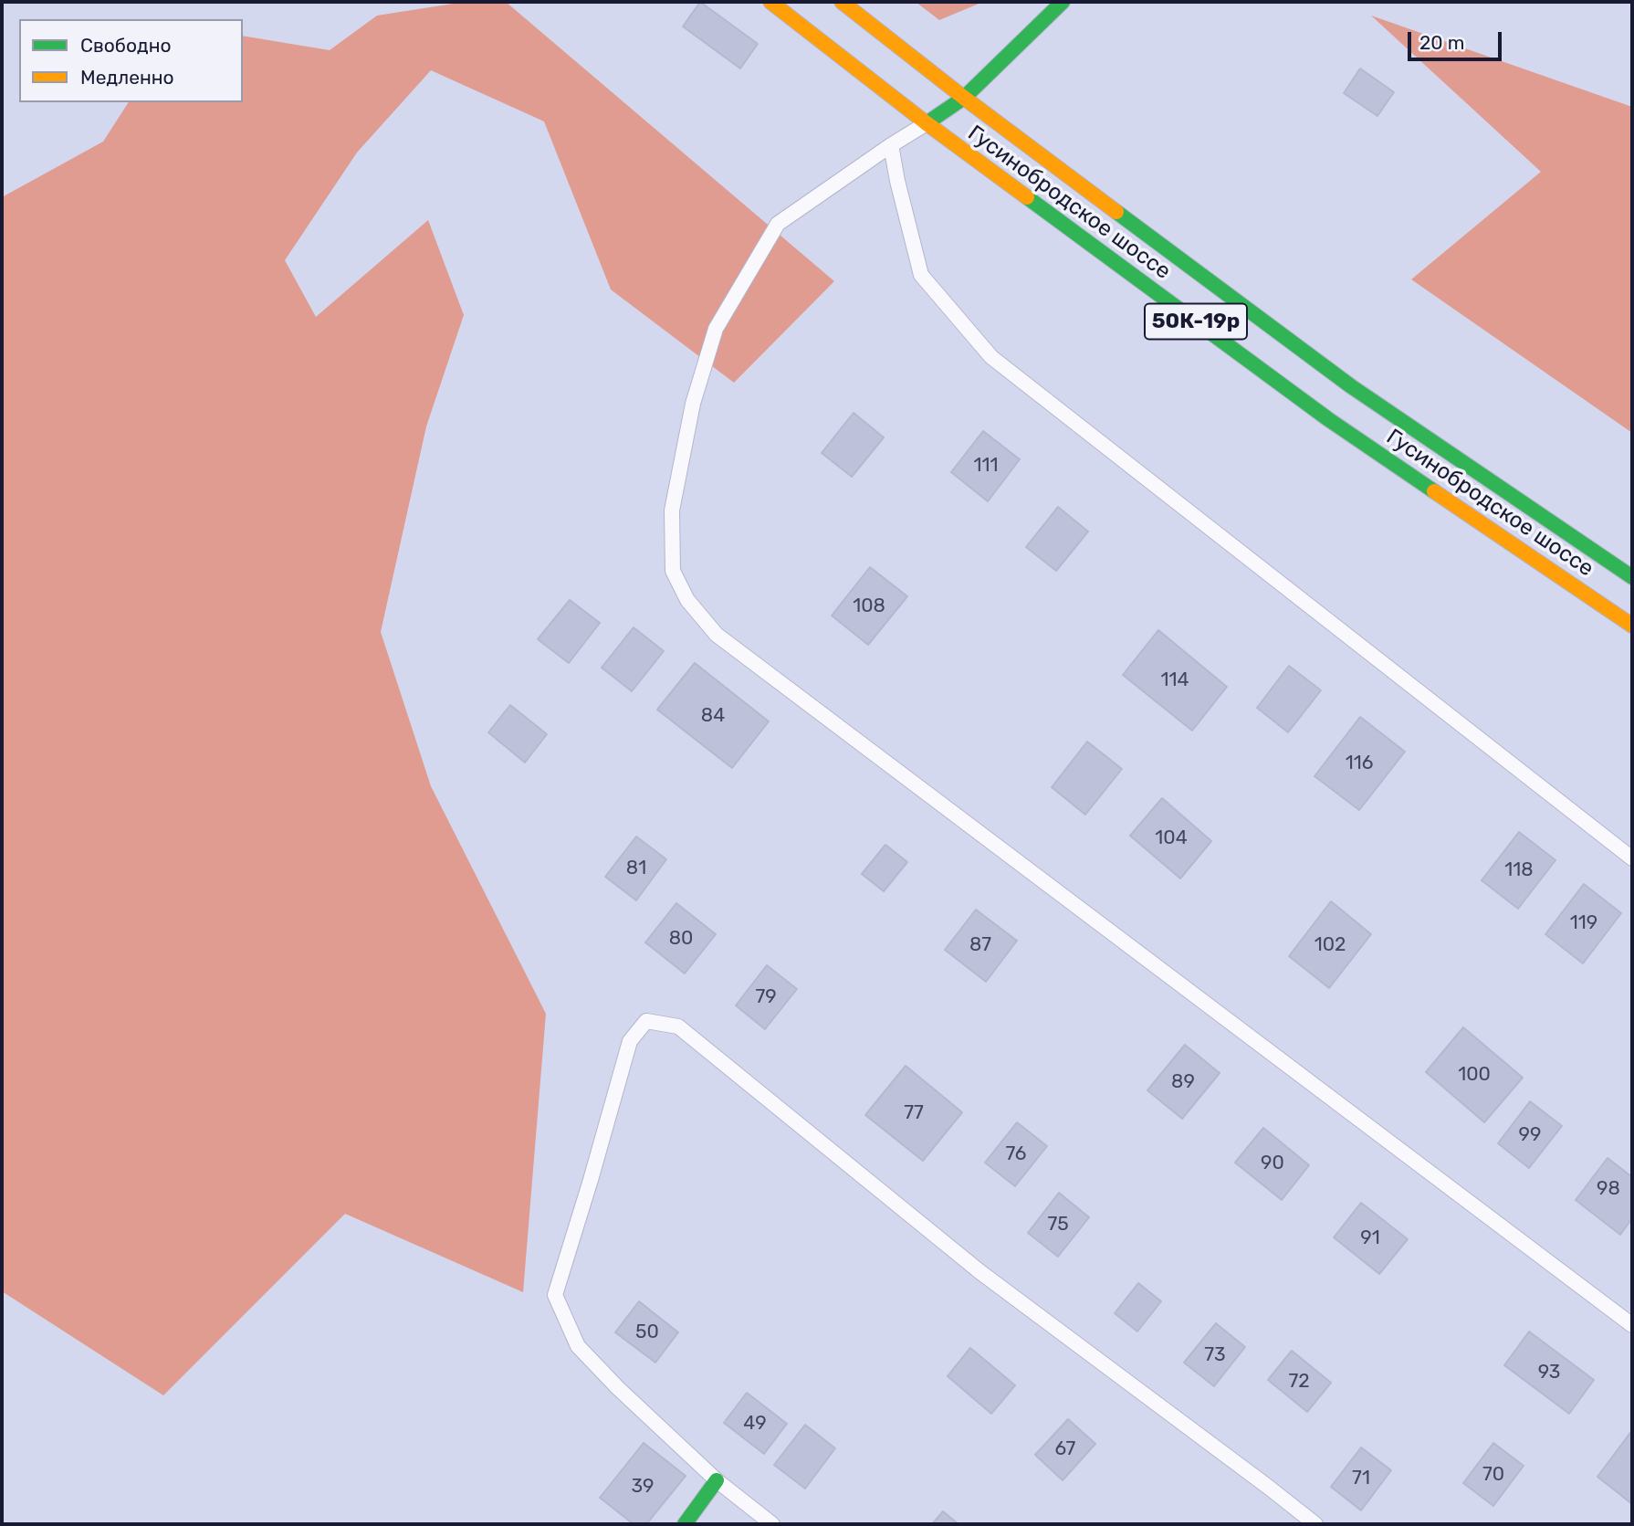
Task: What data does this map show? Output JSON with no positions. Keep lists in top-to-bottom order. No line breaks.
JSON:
{"streets":{"main road":["Гусинобродское шоссе","50К-19р"]},"house_numbers":["111","108","114","84","116","104","81","118","119","80","87","102","79","100","89","77","99","76","90","98","75","91","50","73","93","72","49","67","70","71","39"],"legend":["Свободно","Медленно"],"scale_bar":"20 m"}
